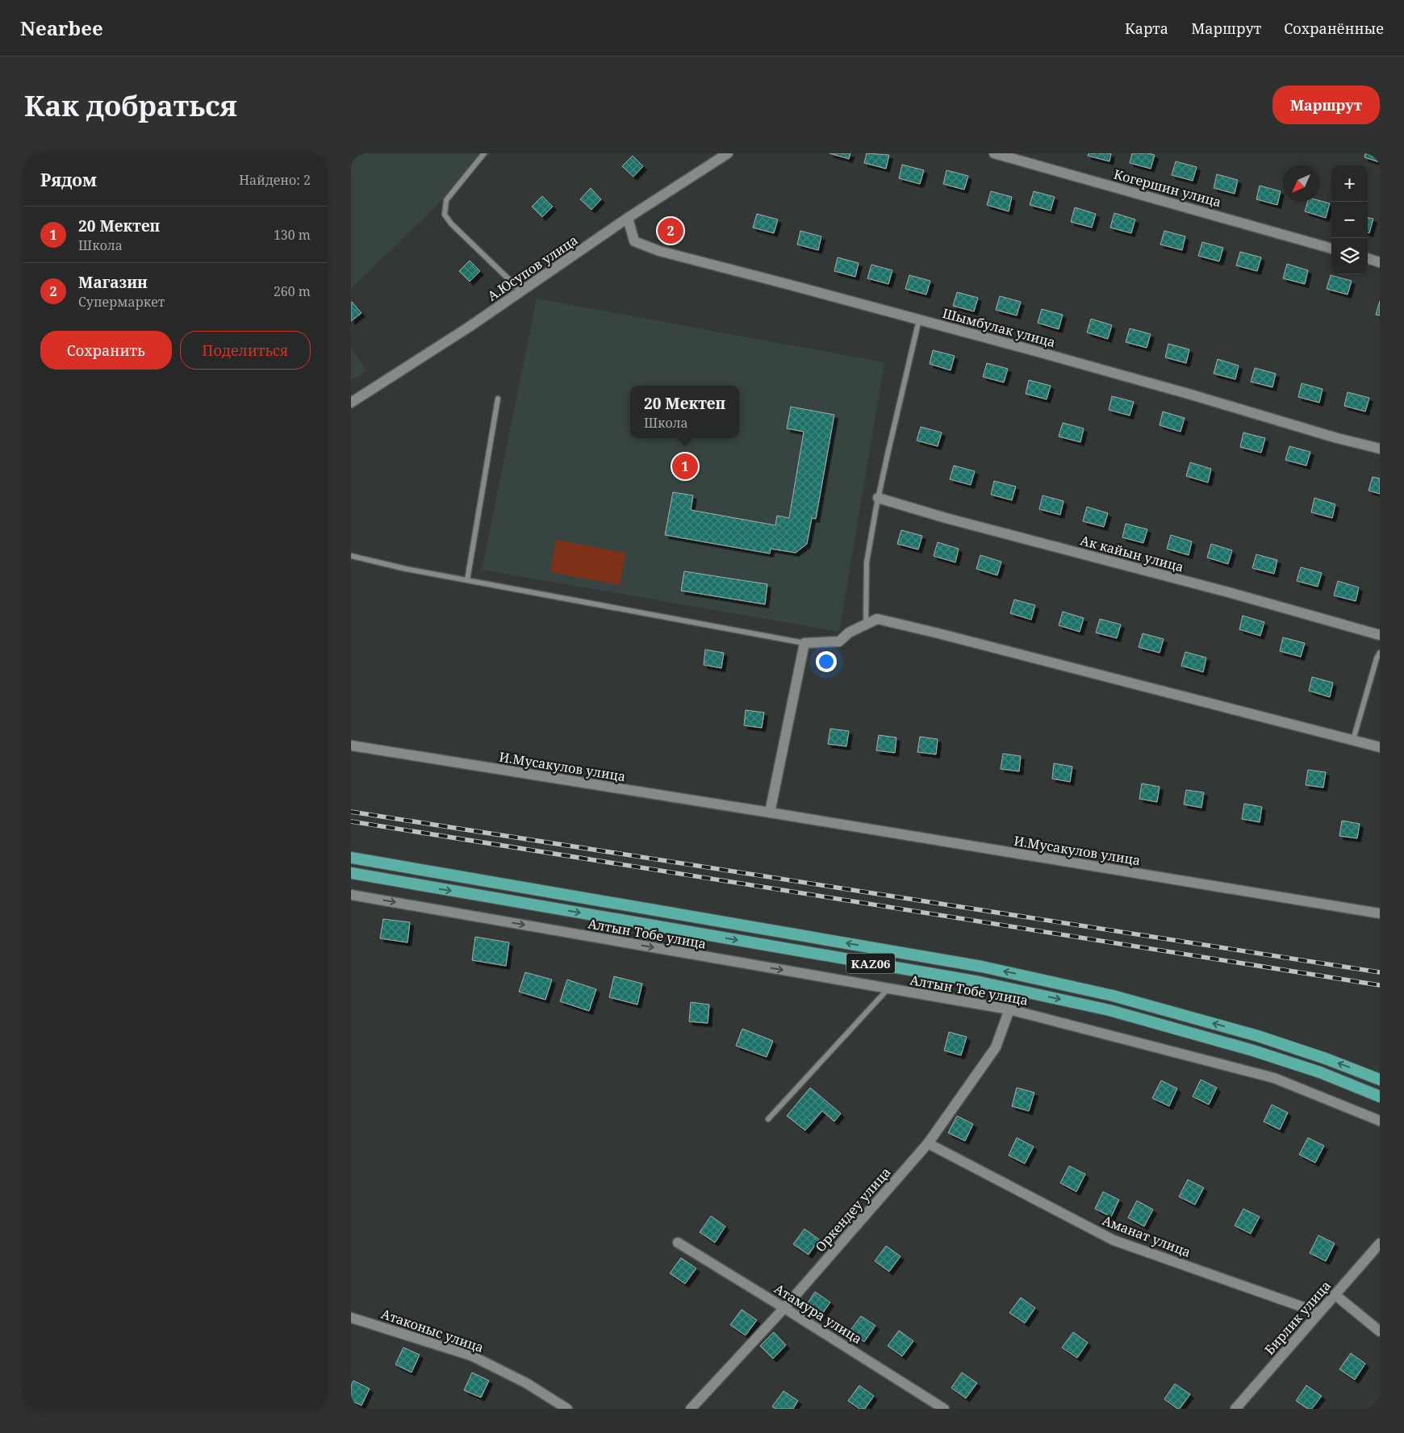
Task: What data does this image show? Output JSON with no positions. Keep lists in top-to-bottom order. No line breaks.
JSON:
{"streets":{"highway":["KАZ06"],"street":["Когершин улица","А.Юсупов улица","Шымбулак улица","Ак кайын улица","И.Мусакулов улица","Алтын Тобе улица","Оркендеу улица","Аманат улица","Атамура улица","Бирлик улица","Атаконыс улица"]},"crossings":[["А.Юсупов улица","Шымбулак улица"],["Алтын Тобе улица","Оркендеу улица"],["Оркендеу улица","Аманат улица"],["Оркендеу улица","Атамура улица"],["Аманат улица","Бирлик улица"]],"one_way":["Алтын Тобе улица"],"north":"bottom left","page":{"header":"Nearbee","nav":["Карта","Маршрут","Сохранённые"],"buttons":["Маршрут",["Сохранить","Поделиться"]],"title":"Как добраться","heading":["Рядом","Найдено: 2"],"map_buttons":["+","−"],"list":[{"mark":"1","name":"20 Мектеп","note":"Школа","value":"130 m"},{"mark":"2","name":"Магазин","note":"Супермаркет","value":"260 m"}],"pins":["2","1"],"popup":["20 Мектеп","Школа"]}}
